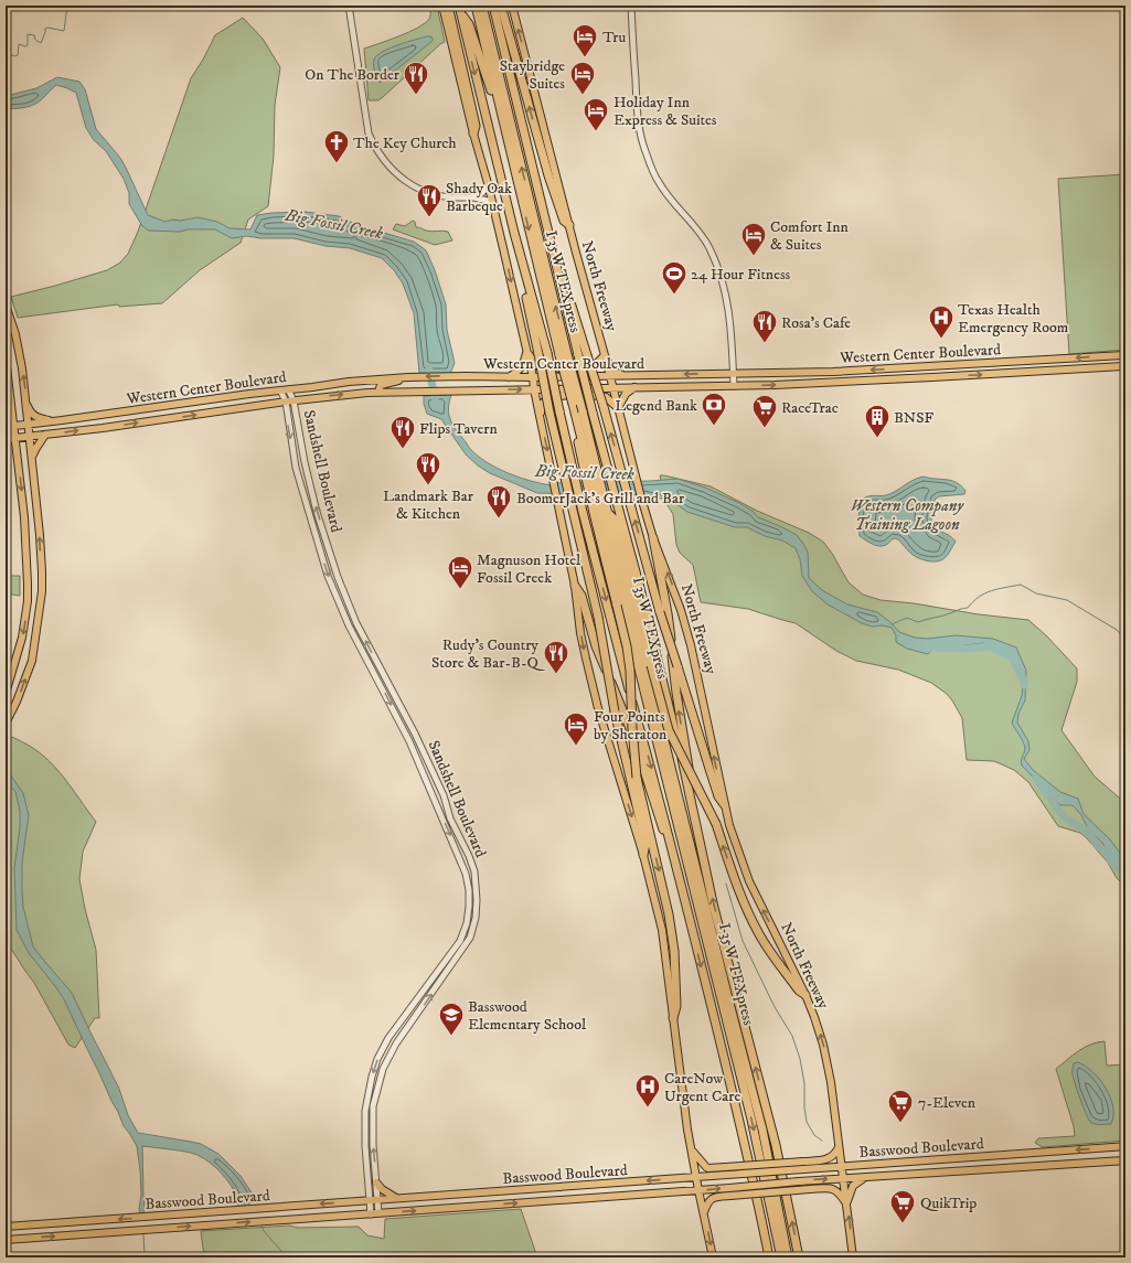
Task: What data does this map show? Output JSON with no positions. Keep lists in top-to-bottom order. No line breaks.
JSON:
{"streets":{"highway":["I 35W TEXpress"],"main road":["North Freeway","Western Center Boulevard","Basswood Boulevard"],"street":["Sandshell Boulevard"]},"crossings":[["North Freeway","Western Center Boulevard"],["North Freeway","Basswood Boulevard"],["Western Center Boulevard","Sandshell Boulevard"],["Sandshell Boulevard","Basswood Boulevard"]],"one_way":["North Freeway"],"water":["Big Fossil Creek","Western Company Training Lagoon"],"places":{"hotel":["Tru","Staybridge Suites","Holiday Inn Express & Suites","Comfort Inn & Suites","Magnuson Hotel Fossil Creek","Four Points by Sheraton"],"restaurant":["On The Border","Shady Oak Barbeque","Rosa's Cafe","Flips Tavern","Landmark Bar & Kitchen","BoomerJack's Grill and Bar","Rudy’s Country Store & Bar-B-Q"],"church":["The Key Church"],"sports":["24 Hour Fitness"],"hospital":["Texas Health Emergency Room","CareNow Urgent Care"],"bank":["Legend Bank"],"supermarket":["RaceTrac","7-Eleven","QuikTrip"],"building":["BNSF"],"school or university":["Basswood Elementary School"]}}
